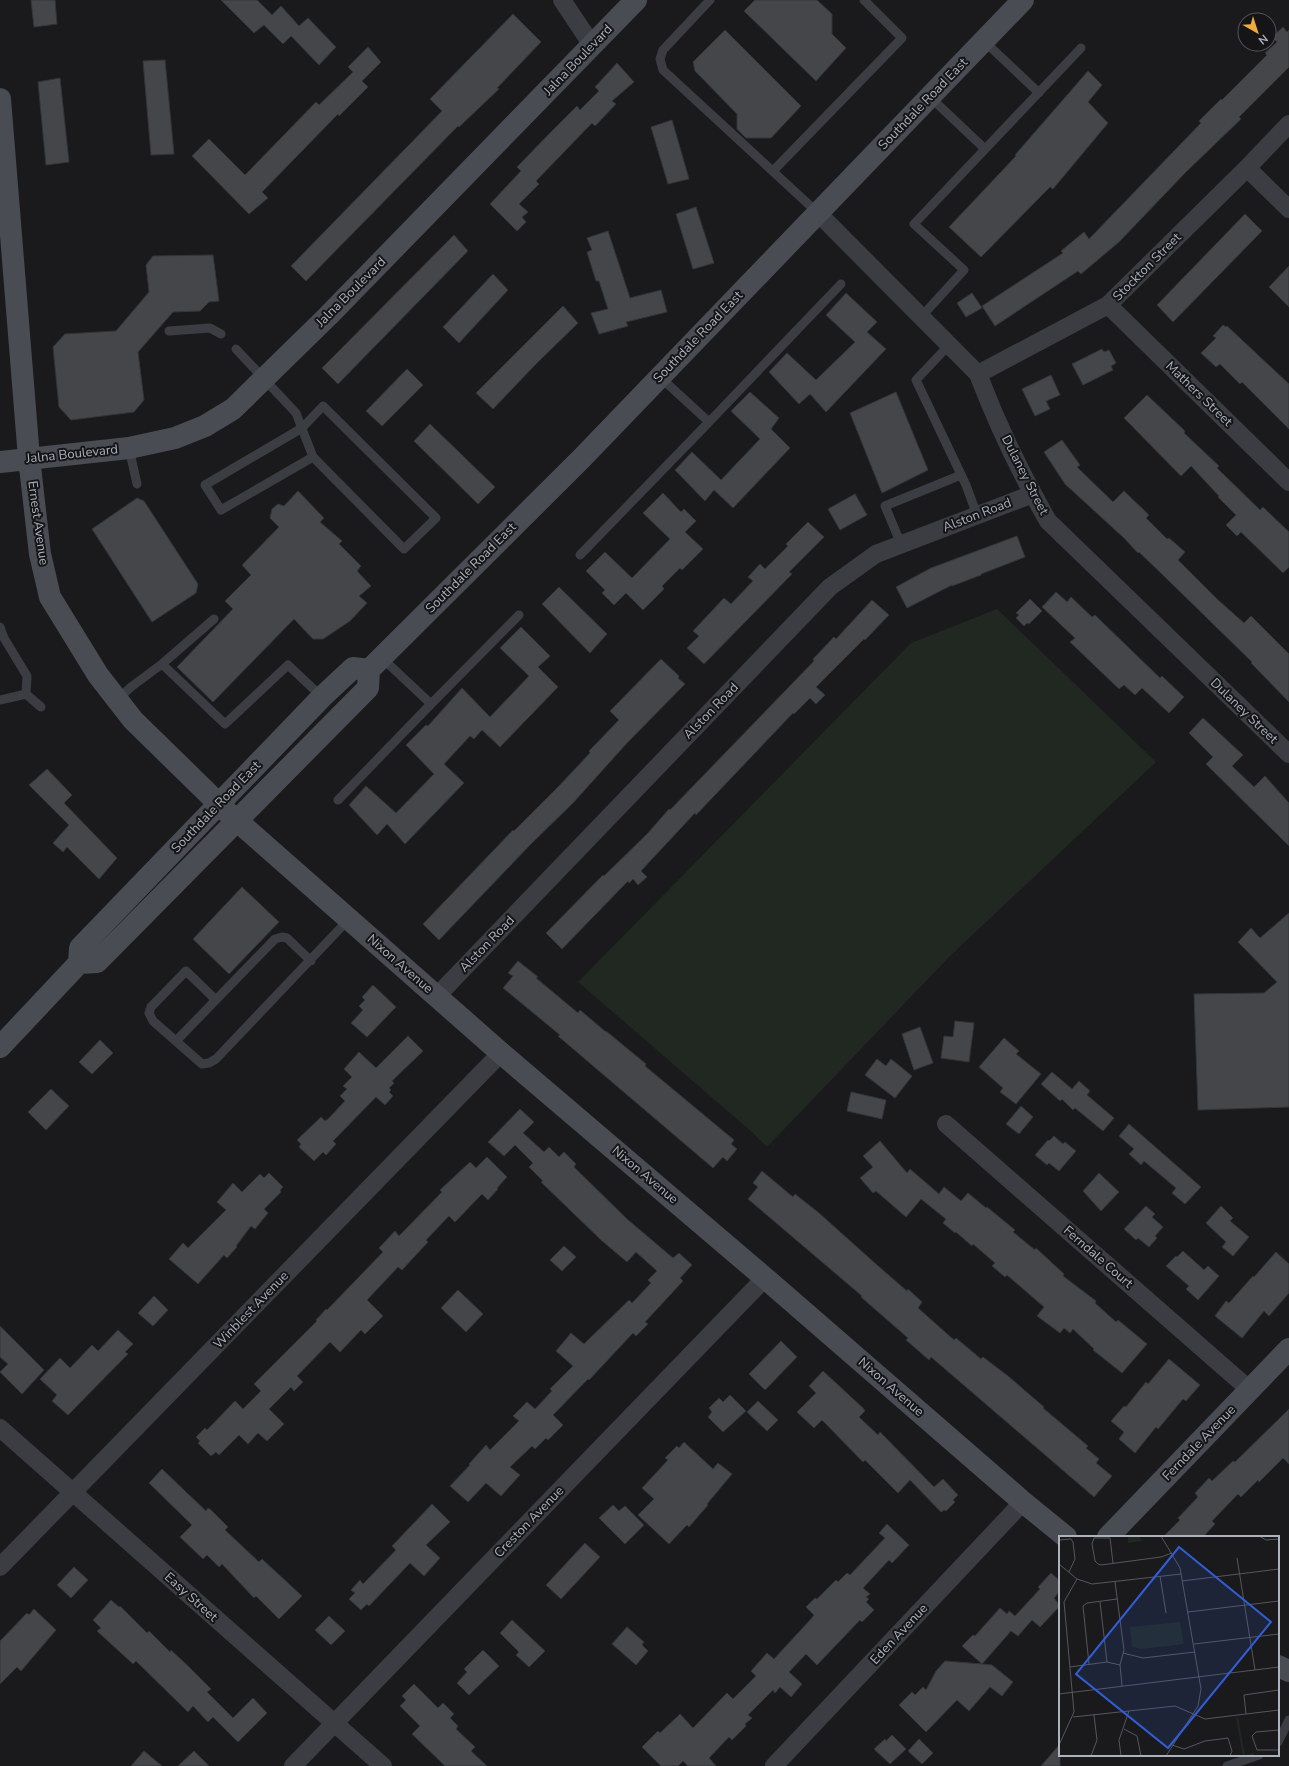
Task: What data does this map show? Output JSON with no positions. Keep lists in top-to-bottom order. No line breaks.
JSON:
{"streets":{"street":["Jalna Boulevard","Southdale Road East","Stockton Street","Mathers Street","Dulaney Street","Alston Road","Ernest Avenue","Nixon Avenue","Ferndale Court","Winblest Avenue","Ferndale Avenue","Creston Avenue","Easy Street","Eden Avenue"]},"crossings":[["Jalna Boulevard","Ernest Avenue"],["Southdale Road East","Dulaney Street"],["Southdale Road East","Ernest Avenue"],["Southdale Road East","Nixon Avenue"],["Stockton Street","Mathers Street"],["Stockton Street","Dulaney Street"],["Dulaney Street","Alston Road"],["Alston Road","Nixon Avenue"],["Ernest Avenue","Nixon Avenue"],["Nixon Avenue","Winblest Avenue"],["Nixon Avenue","Creston Avenue"],["Nixon Avenue","Eden Avenue"],["Ferndale Court","Ferndale Avenue"],["Winblest Avenue","Easy Street"],["Creston Avenue","Easy Street"]],"north":"bottom right"}
